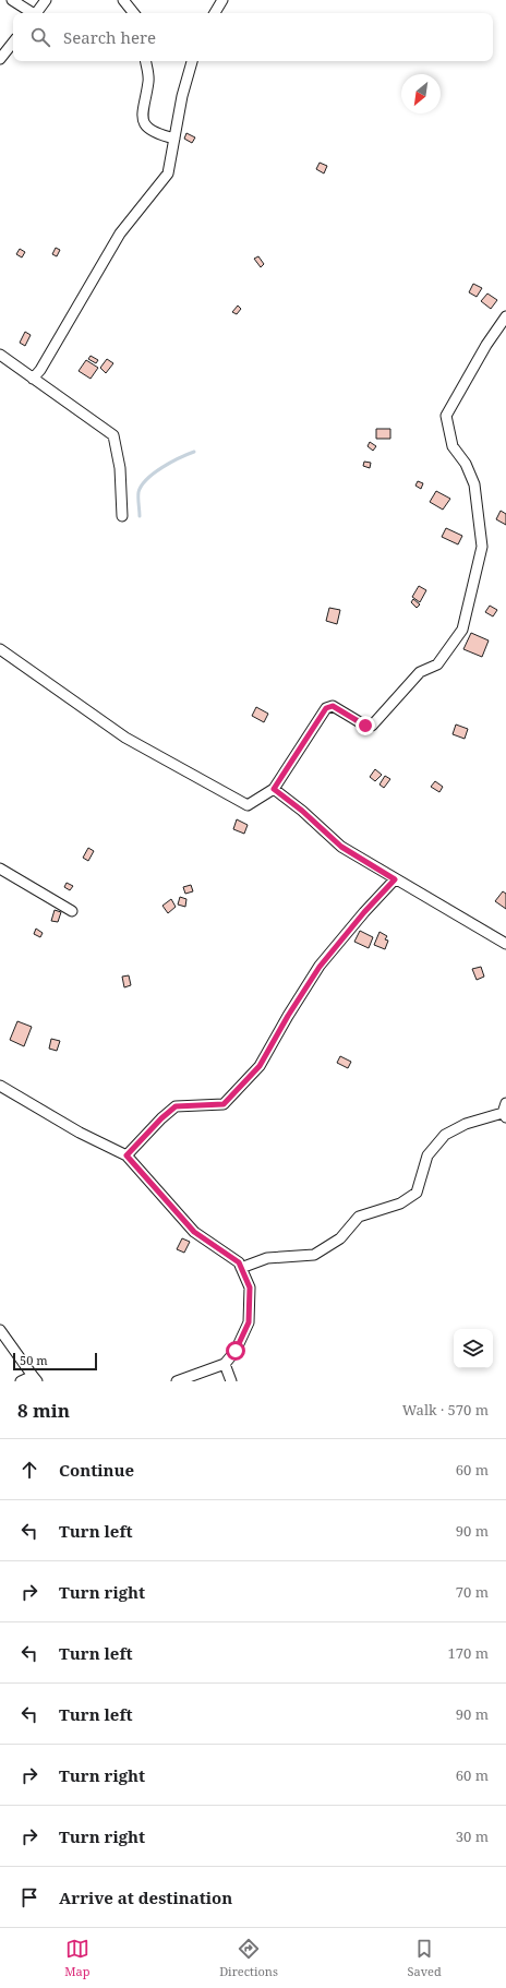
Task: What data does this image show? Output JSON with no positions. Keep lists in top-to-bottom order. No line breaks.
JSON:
{"scale_bar":"50 m","north":"bottom left","page":{"search":"Search here","scale":"50 m","heading":["8 min","Walk · 570 m"],"list":[["Continue","60 m"],["Turn left","90 m"],["Turn right","70 m"],["Turn left","170 m"],["Turn left","90 m"],["Turn right","60 m"],["Turn right","30 m"],"Arrive at destination"],"nav":["Map","Directions","Saved"]}}
